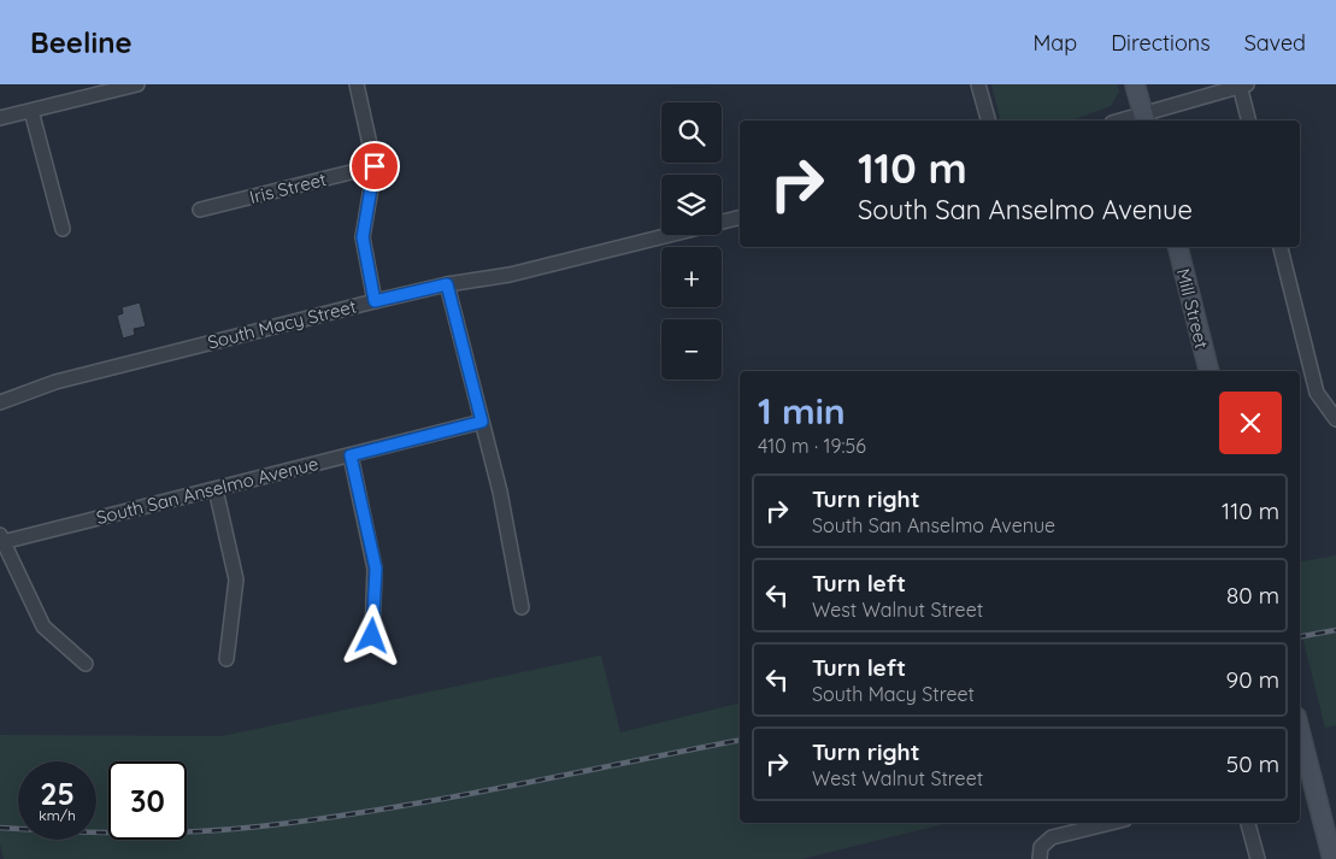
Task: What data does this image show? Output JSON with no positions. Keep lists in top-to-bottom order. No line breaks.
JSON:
{"streets":{"main road":["Mill Street"],"street":["Iris Street","South Macy Street","South San Anselmo Avenue"]},"page":{"header":"Beeline","nav":["Map","Directions","Saved"],"map_buttons":["+","−"],"turn":["110 m","South San Anselmo Avenue"],"heading":["1 min","410 m · 19:56"],"list":[{"name":"Turn right","note":"South San Anselmo Avenue","value":"110 m"},{"name":"Turn left","note":"West Walnut Street","value":"80 m"},{"name":"Turn left","note":"South Macy Street","value":"90 m"},{"name":"Turn right","note":"West Walnut Street","value":"50 m"}],"speed":"25 km/h","limit":"30"}}
